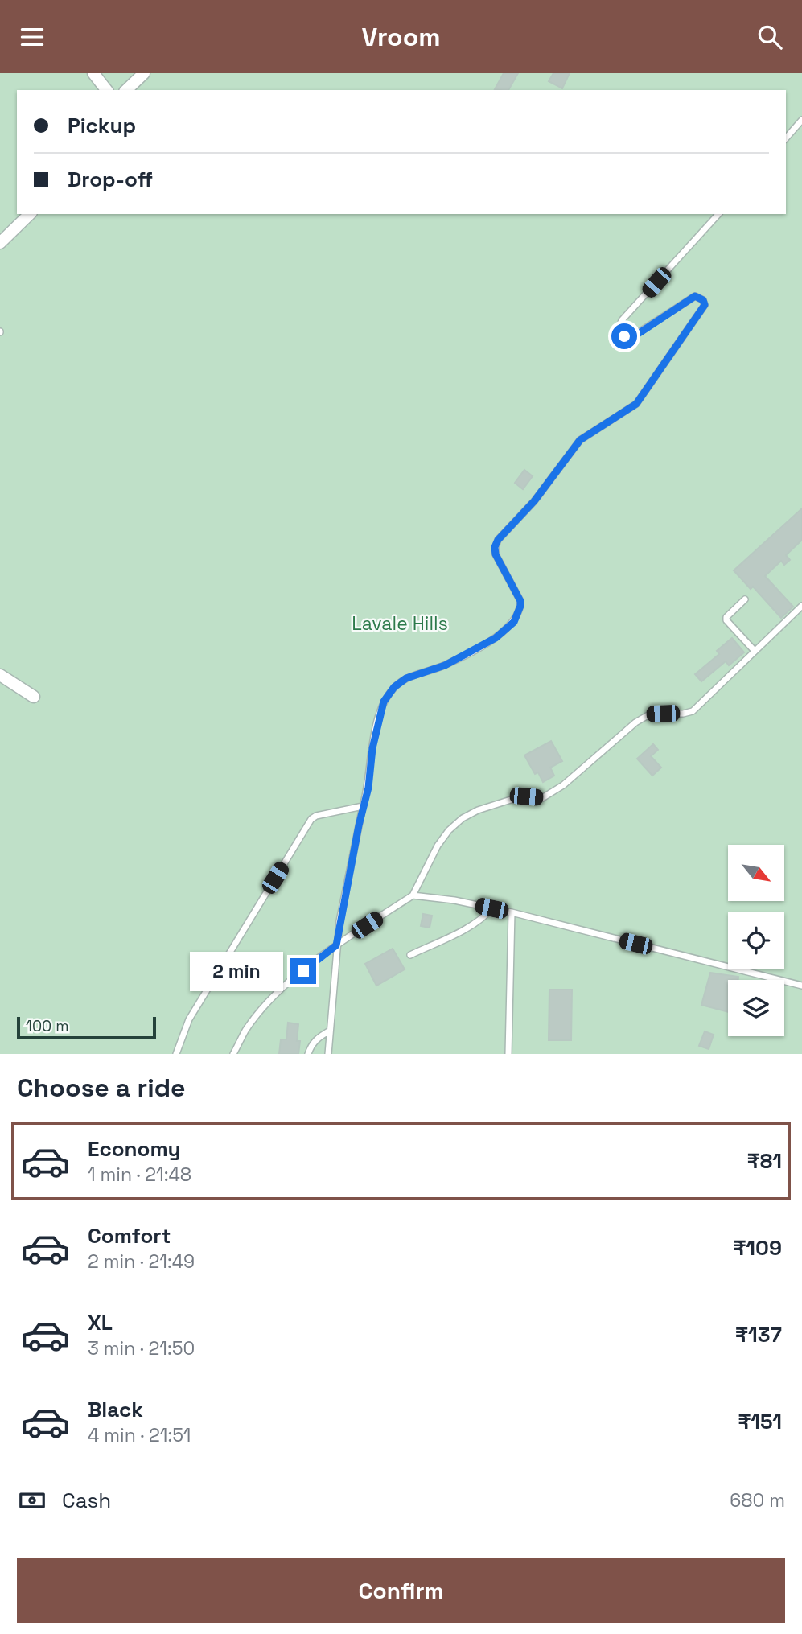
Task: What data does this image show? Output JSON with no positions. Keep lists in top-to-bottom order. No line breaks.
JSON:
{"parks":["Lavale Hills"],"scale_bar":"100 m","north":"bottom right","page":{"header":"Vroom","banner":["Pickup","Drop-off"],"bubble":"2 min","scale":"100 m","heading":"Choose a ride","list":[{"name":"Economy","note":"1 min · 21:48","value":"₹81"},{"name":"Comfort","note":"2 min · 21:49","value":"₹109"},{"name":"XL","note":"3 min · 21:50","value":"₹137"},{"name":"Black","note":"4 min · 21:51","value":"₹151"}],"pay":["Cash","680 m"],"buttons":"Confirm"}}
